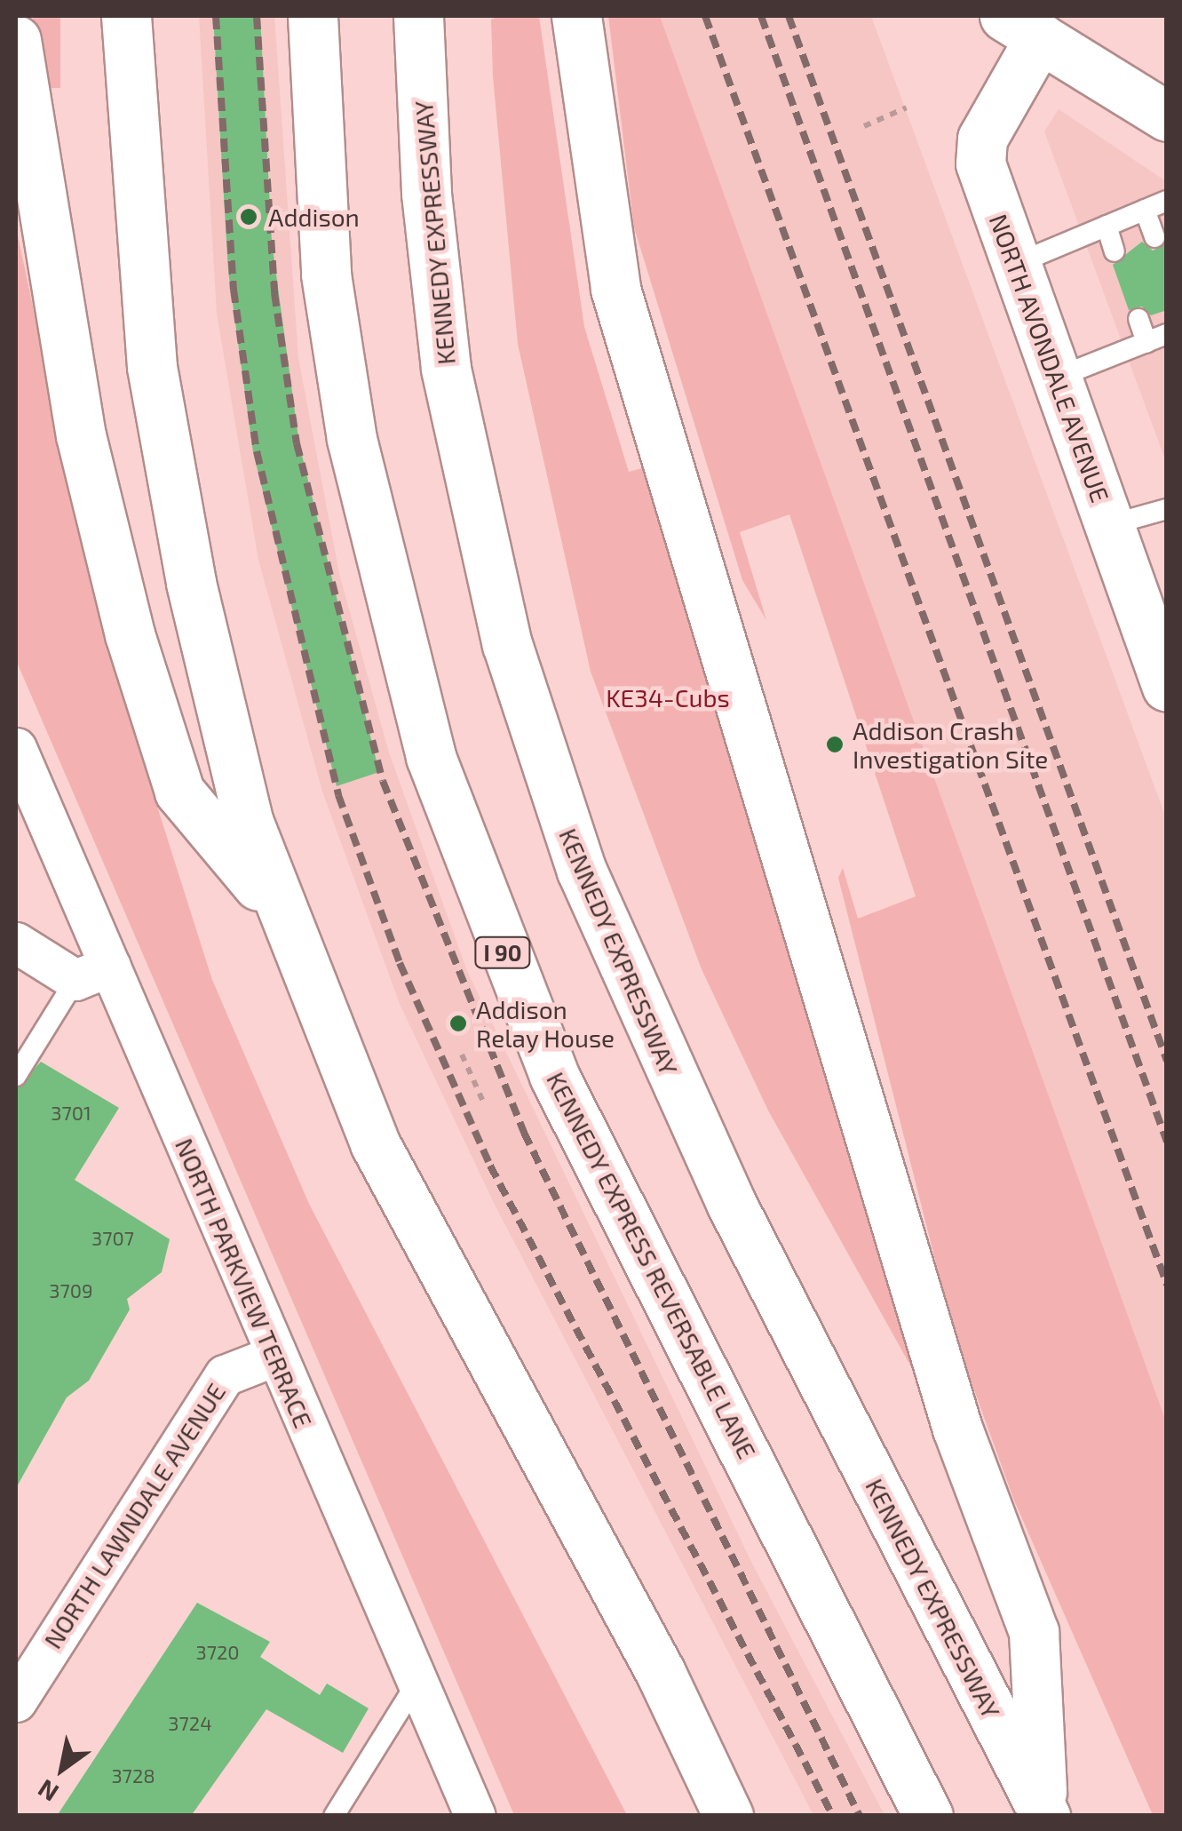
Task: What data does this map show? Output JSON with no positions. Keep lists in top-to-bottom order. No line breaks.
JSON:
{"streets":{"main road":["KENNEDY EXPRESSWAY","NORTH AVONDALE AVENUE","I 90","KENNEDY EXPRESS REVERSABLE LANE"],"street":["NORTH PARKVIEW TERRACE","NORTH LAWNDALE AVENUE"]},"crossings":[["NORTH PARKVIEW TERRACE","NORTH LAWNDALE AVENUE"]],"parks":["KE34-Cubs"],"places":["Addison","Addison Crash Investigation Site","Addison Relay House"],"house_numbers":["3701","3707","3709","3720","3724","3728"],"north":"bottom left"}
